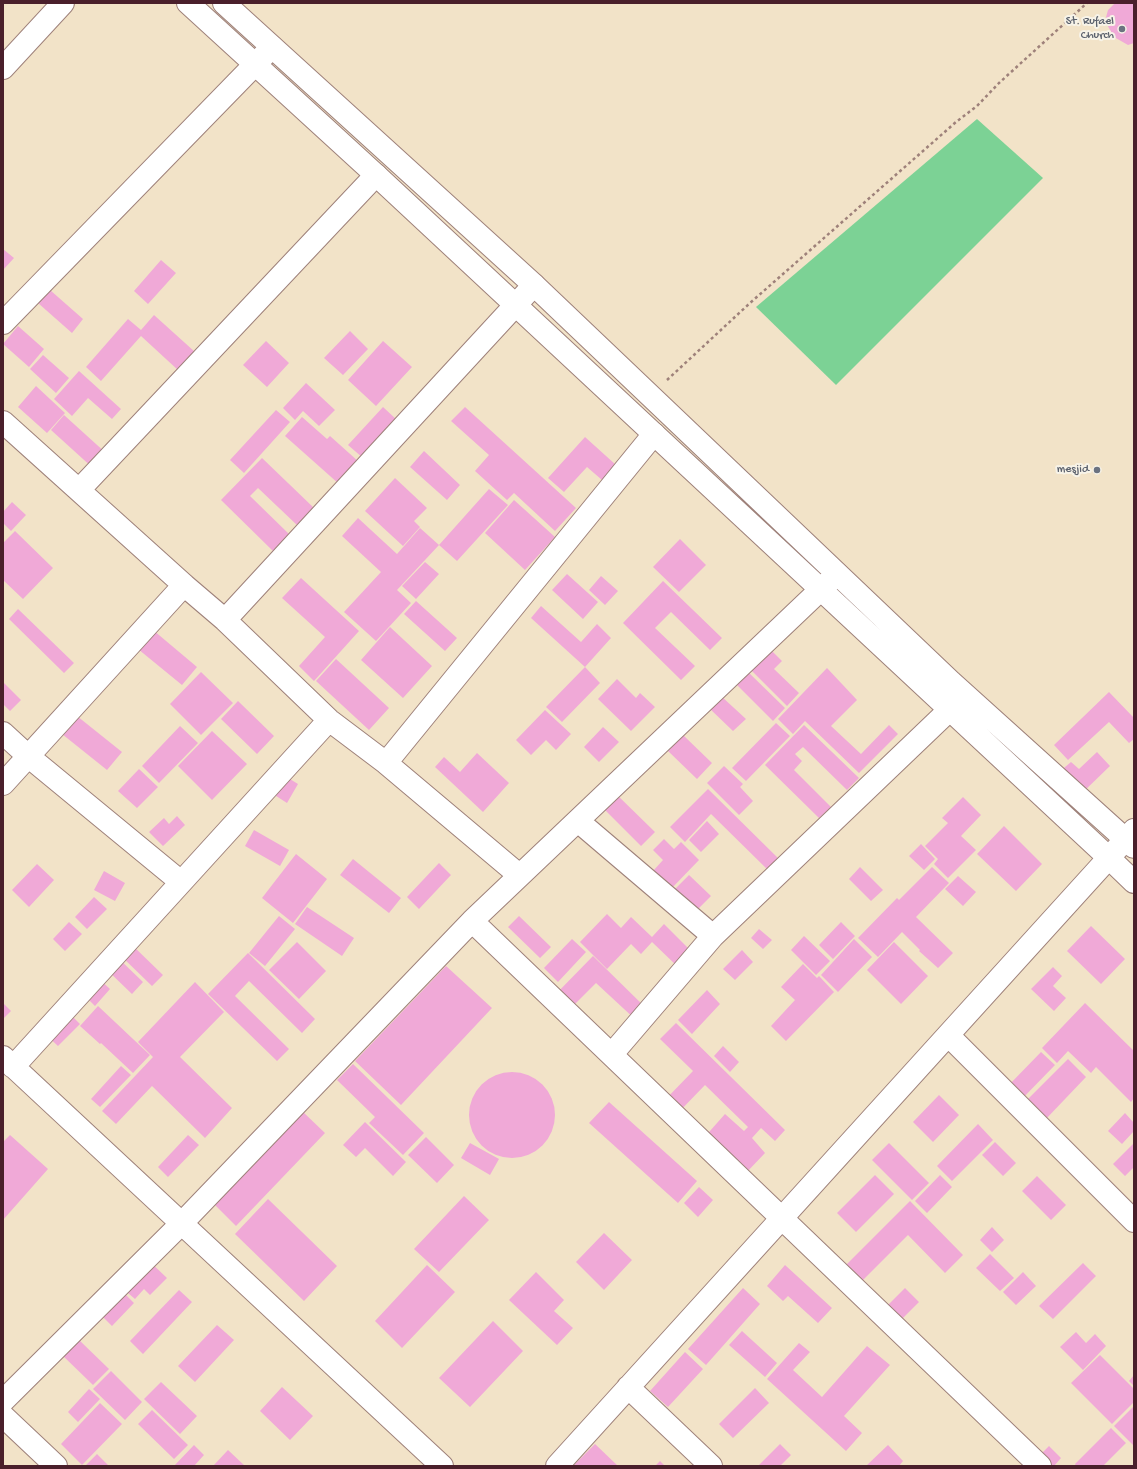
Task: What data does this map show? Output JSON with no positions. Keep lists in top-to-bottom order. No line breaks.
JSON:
{"places":["St. Rufael Church","mesjid"]}
